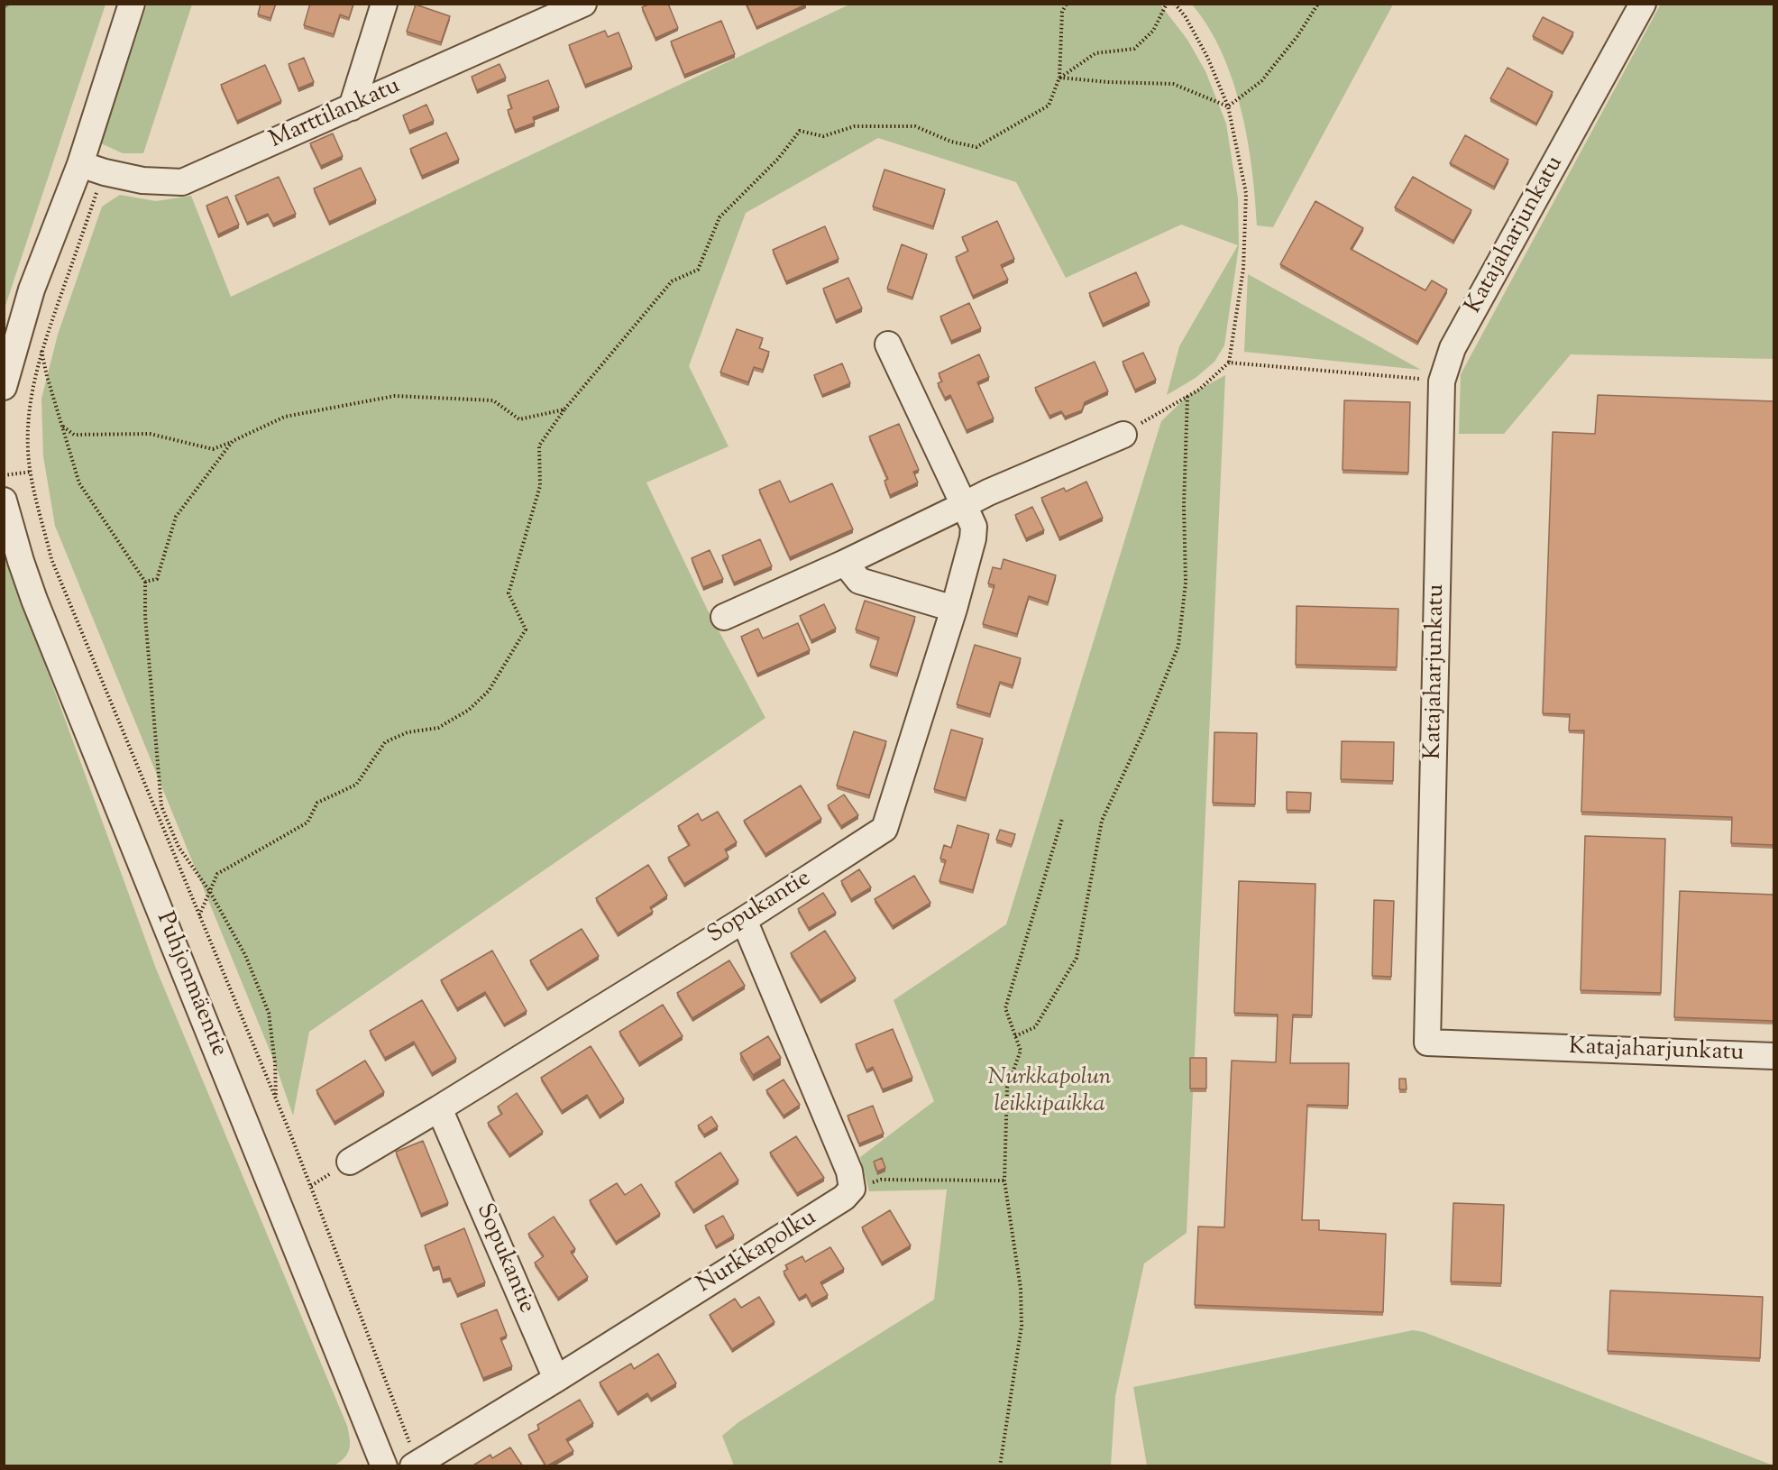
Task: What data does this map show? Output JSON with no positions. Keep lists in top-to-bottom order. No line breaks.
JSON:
{"streets":{"street":["Marttilankatu","Katajaharjunkatu","Sopukantie","Puhjonmäentie","Nurkkapolku"]},"crossings":[["Sopukantie","Nurkkapolku"]],"parks":["Nurkkapolun leikkipaikka"]}
